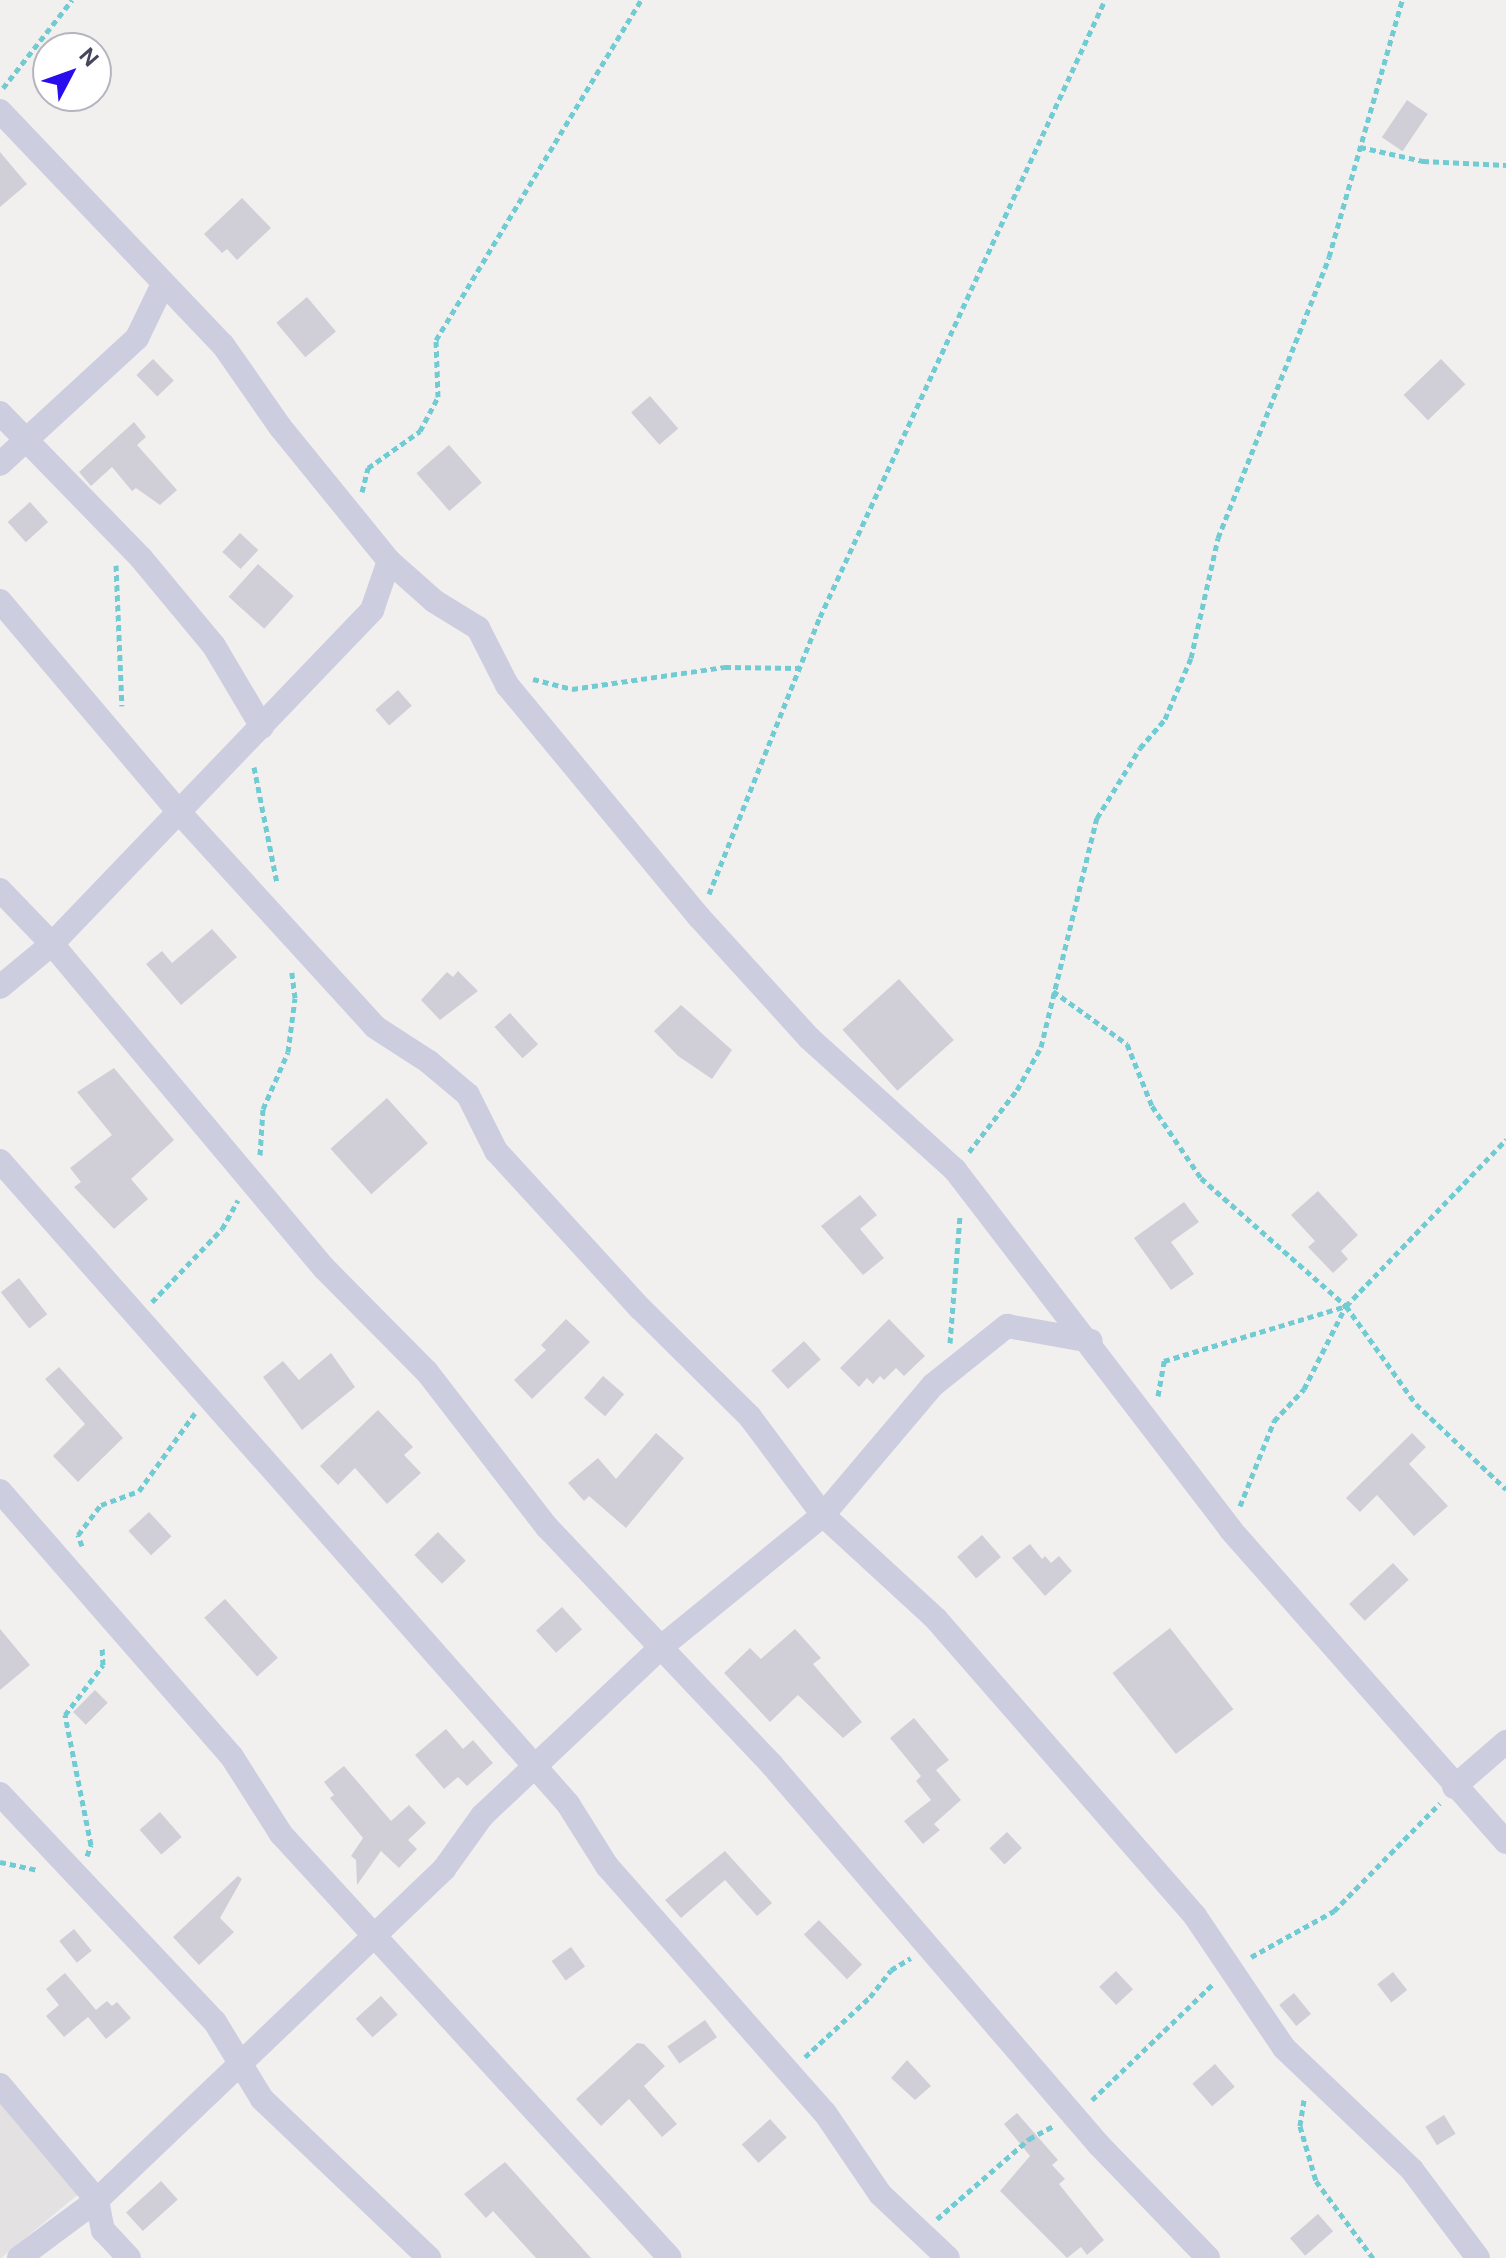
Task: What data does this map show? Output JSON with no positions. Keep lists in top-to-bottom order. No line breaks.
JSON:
{"north":"top right"}
